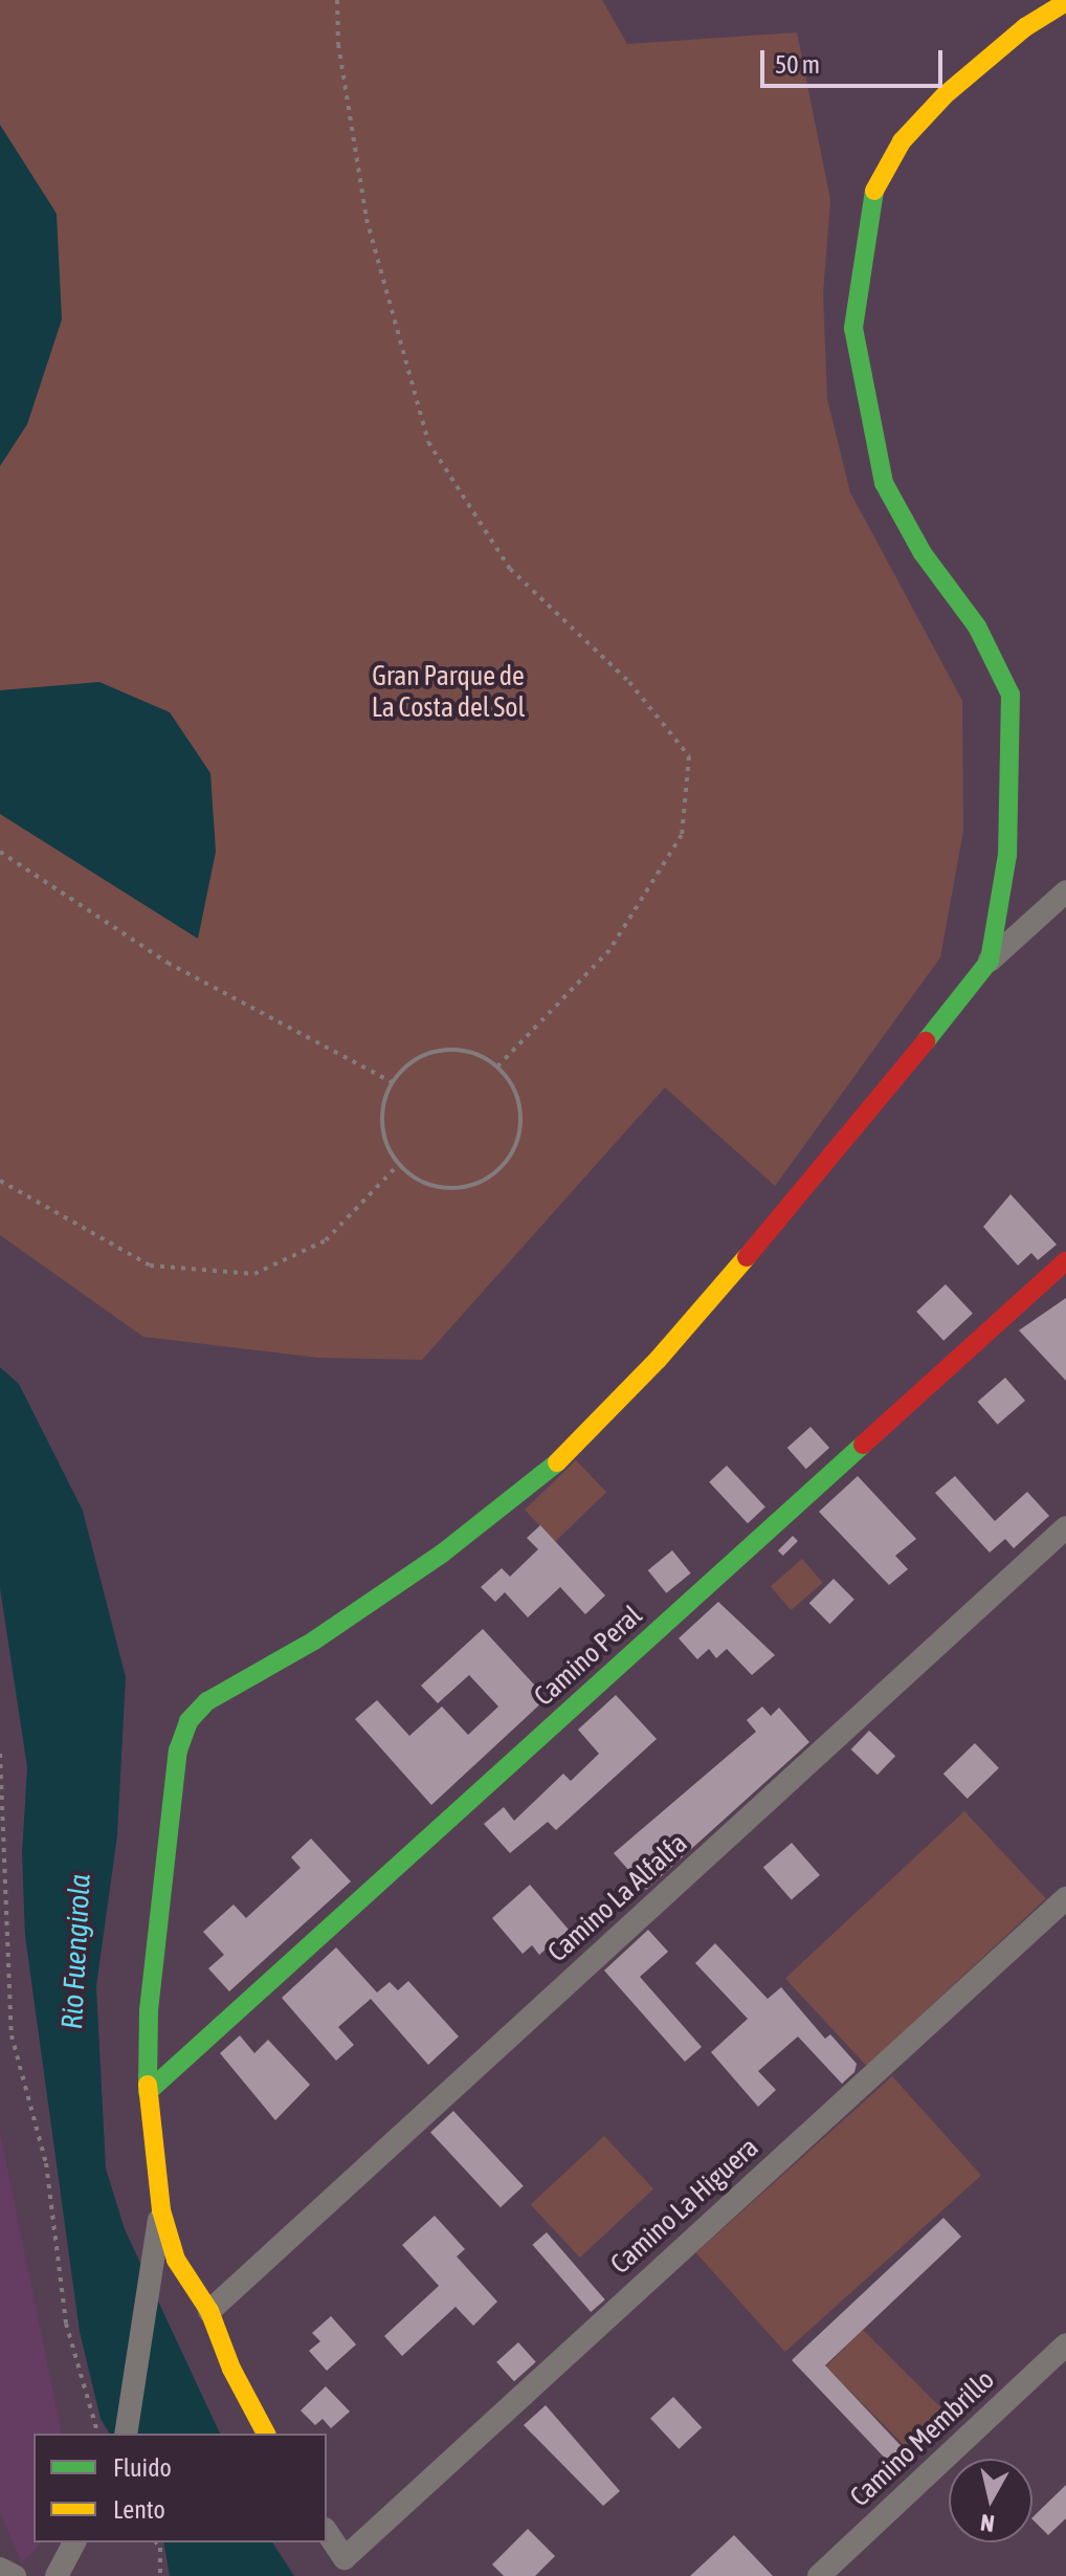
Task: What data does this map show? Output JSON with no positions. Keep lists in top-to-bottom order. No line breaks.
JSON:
{"streets":{"street":["Camino Peral","Camino La Alfalfa","Camino La Higuera","Camino Membrillo"]},"water":["Rio Fuengirola"],"parks":["Gran Parque de La Costa del Sol"],"legend":["Fluido","Lento"],"scale_bar":"50 m","north":"bottom"}
